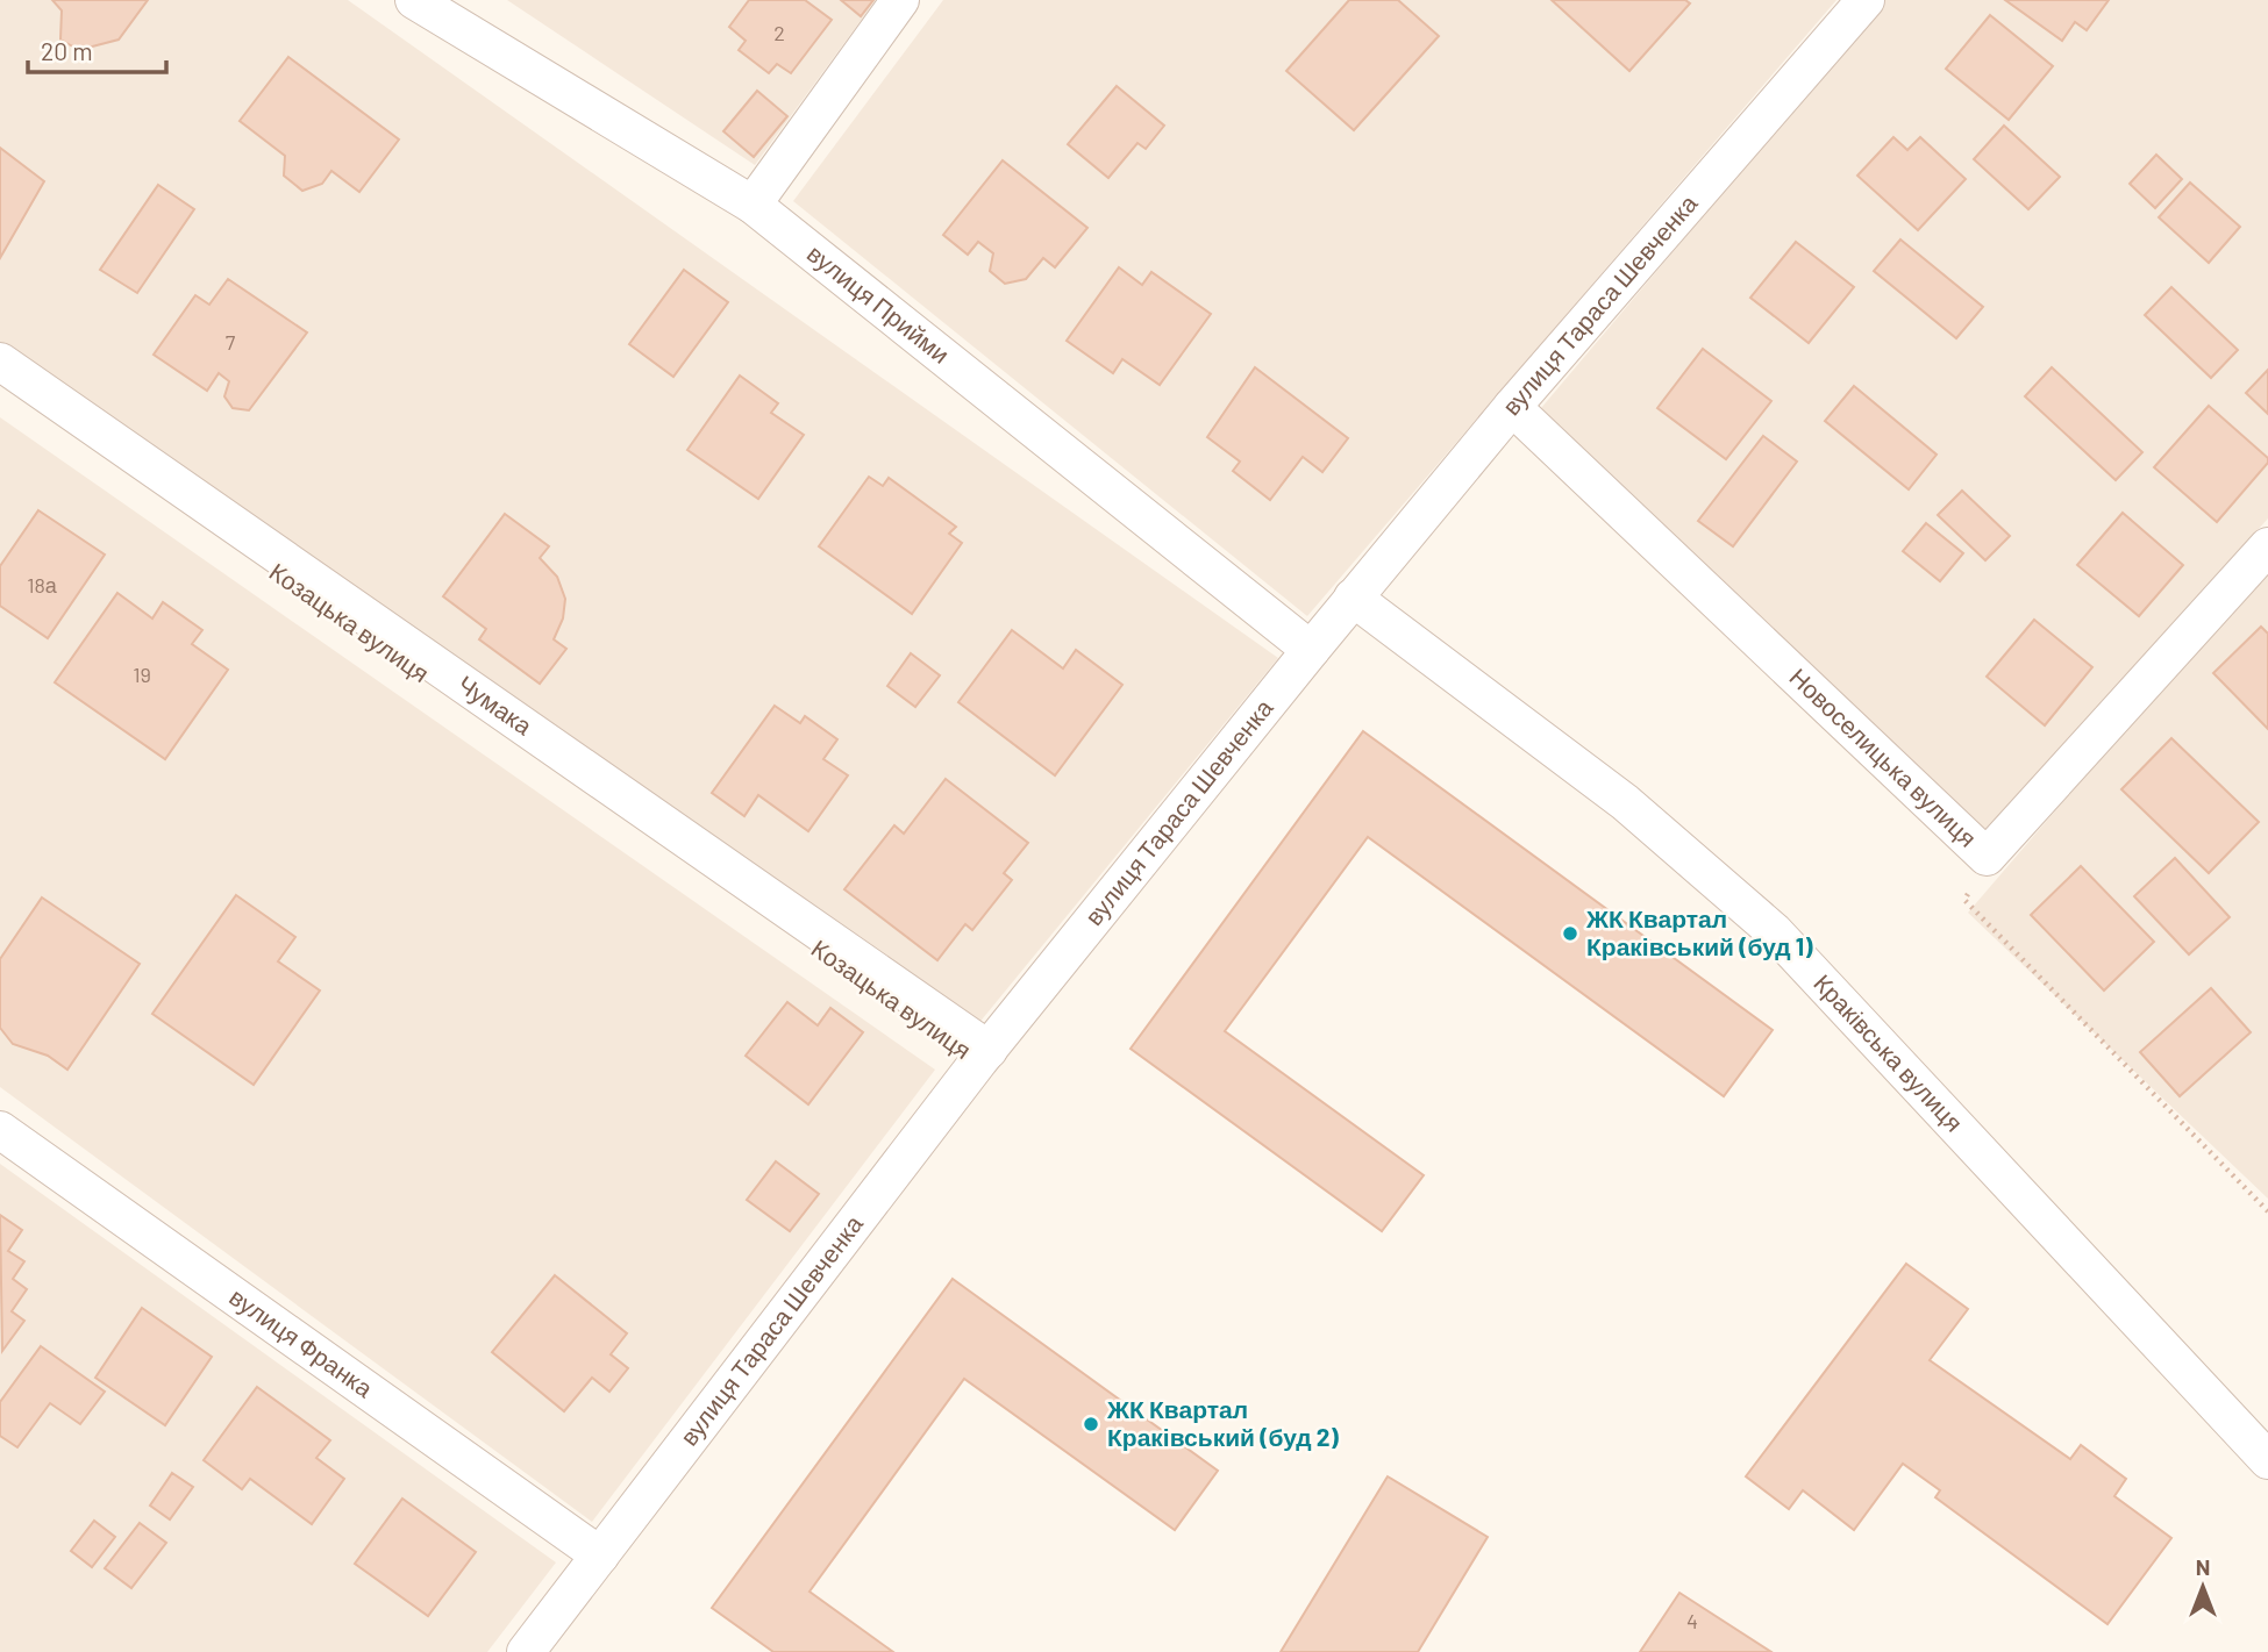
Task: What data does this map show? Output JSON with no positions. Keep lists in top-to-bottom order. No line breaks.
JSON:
{"streets":{"street":["вулиця Прийми","вулиця Тараса Шевченка","Козацька вулиця","Чумака","Новоселицька вулиця","Краківська вулиця","вулиця Франка"]},"crossings":[["вулиця Прийми","вулиця Тараса Шевченка"],["вулиця Тараса Шевченка","Козацька вулиця"],["вулиця Тараса Шевченка","Чумака"],["вулиця Тараса Шевченка","Новоселицька вулиця"],["вулиця Тараса Шевченка","Краківська вулиця"],["вулиця Тараса Шевченка","вулиця Франка"],["Козацька вулиця","Чумака"]],"places":["ЖК Квартал Краківський (буд 1)","ЖК Квартал Краківський (буд 2)"],"house_numbers":["2","7","18а","19","4"],"scale_bar":"20 m","north":"top"}
